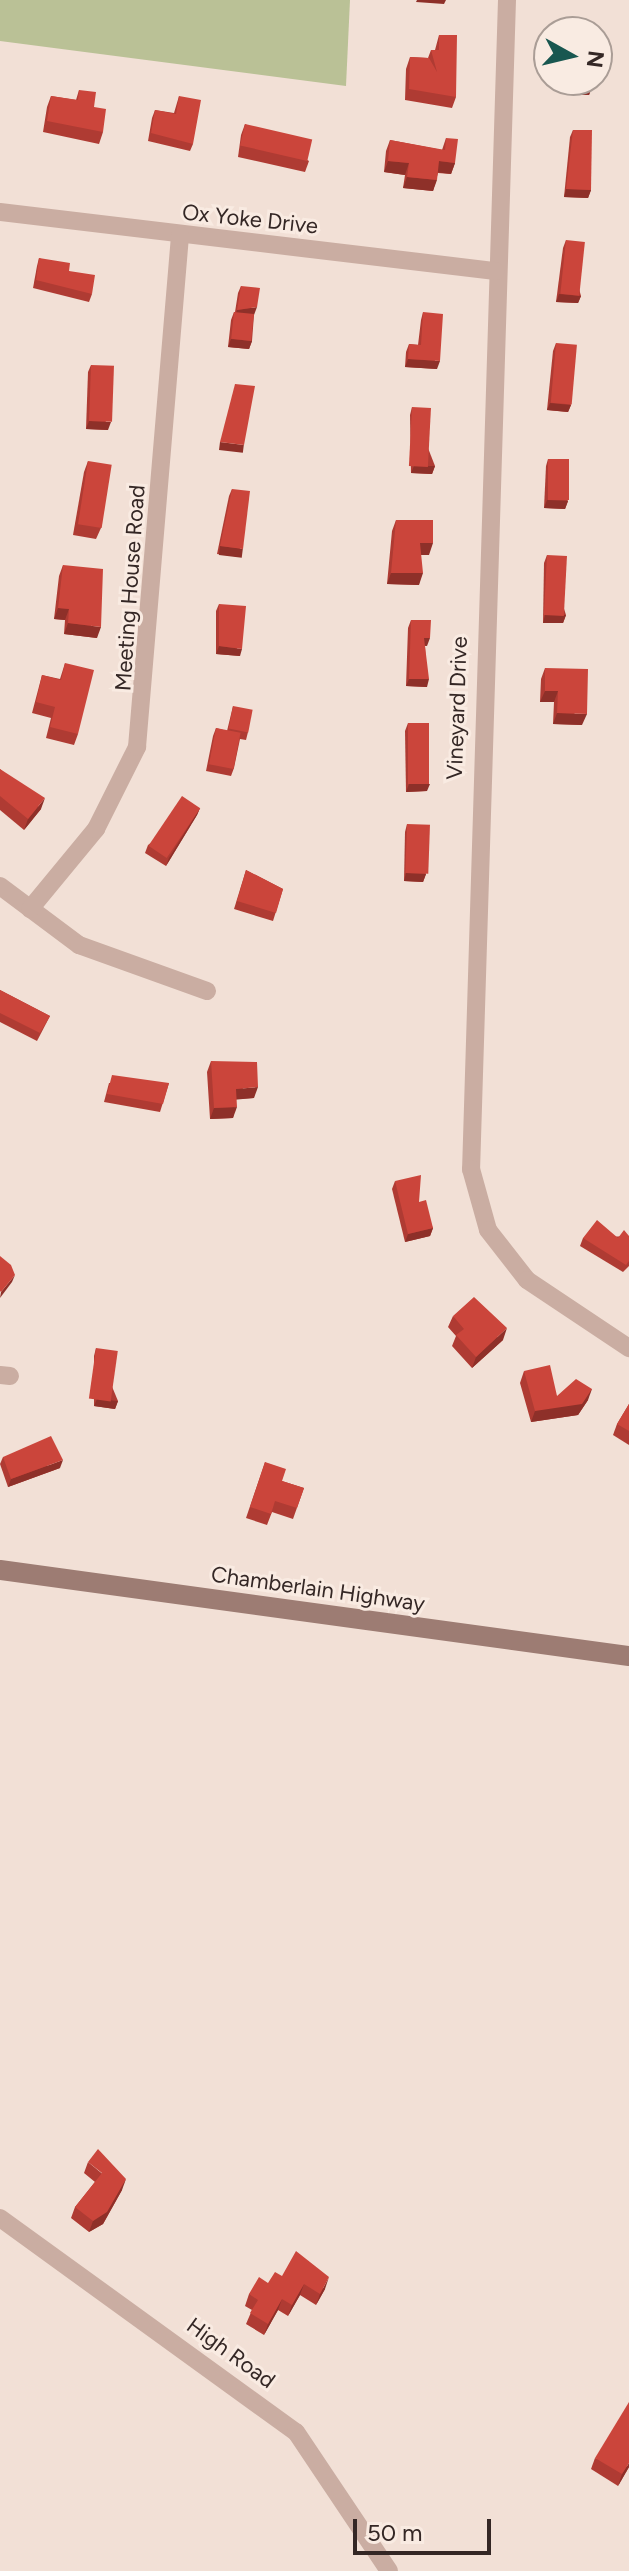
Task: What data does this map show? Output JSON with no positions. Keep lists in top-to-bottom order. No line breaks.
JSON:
{"streets":{"main road":["Chamberlain Highway"],"street":["Ox Yoke Drive","Meeting House Road","Vineyard Drive","High Road"]},"crossings":[["Ox Yoke Drive","Meeting House Road"],["Ox Yoke Drive","Vineyard Drive"]],"scale_bar":"50 m","north":"right"}
